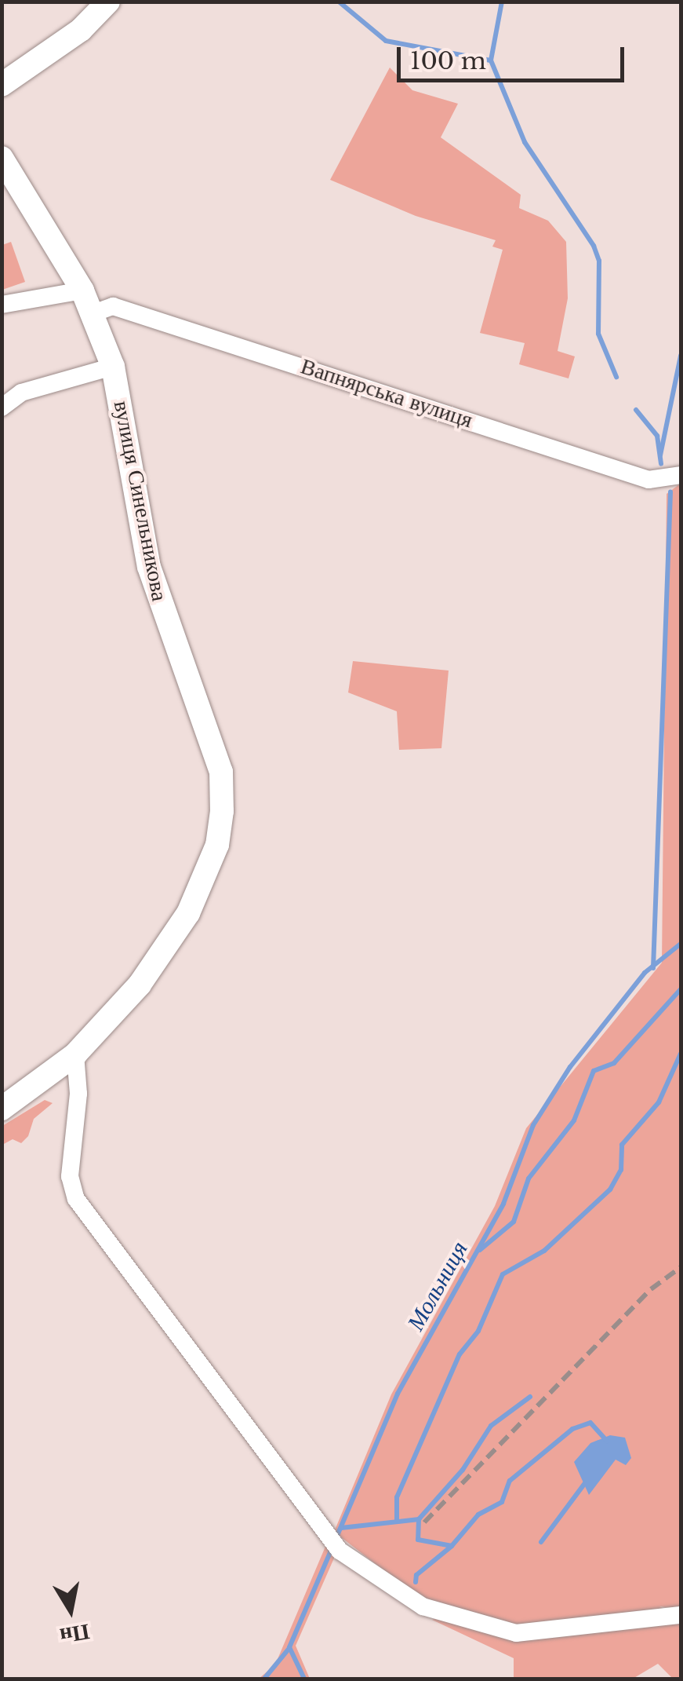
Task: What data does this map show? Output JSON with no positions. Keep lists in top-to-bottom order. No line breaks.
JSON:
{"streets":{"street":["Вапнярська вулиця","вулиця Синельникова"]},"crossings":[["Вапнярська вулиця","вулиця Синельникова"]],"water":["Мольниця"],"scale_bar":"100 m","north":"bottom"}
